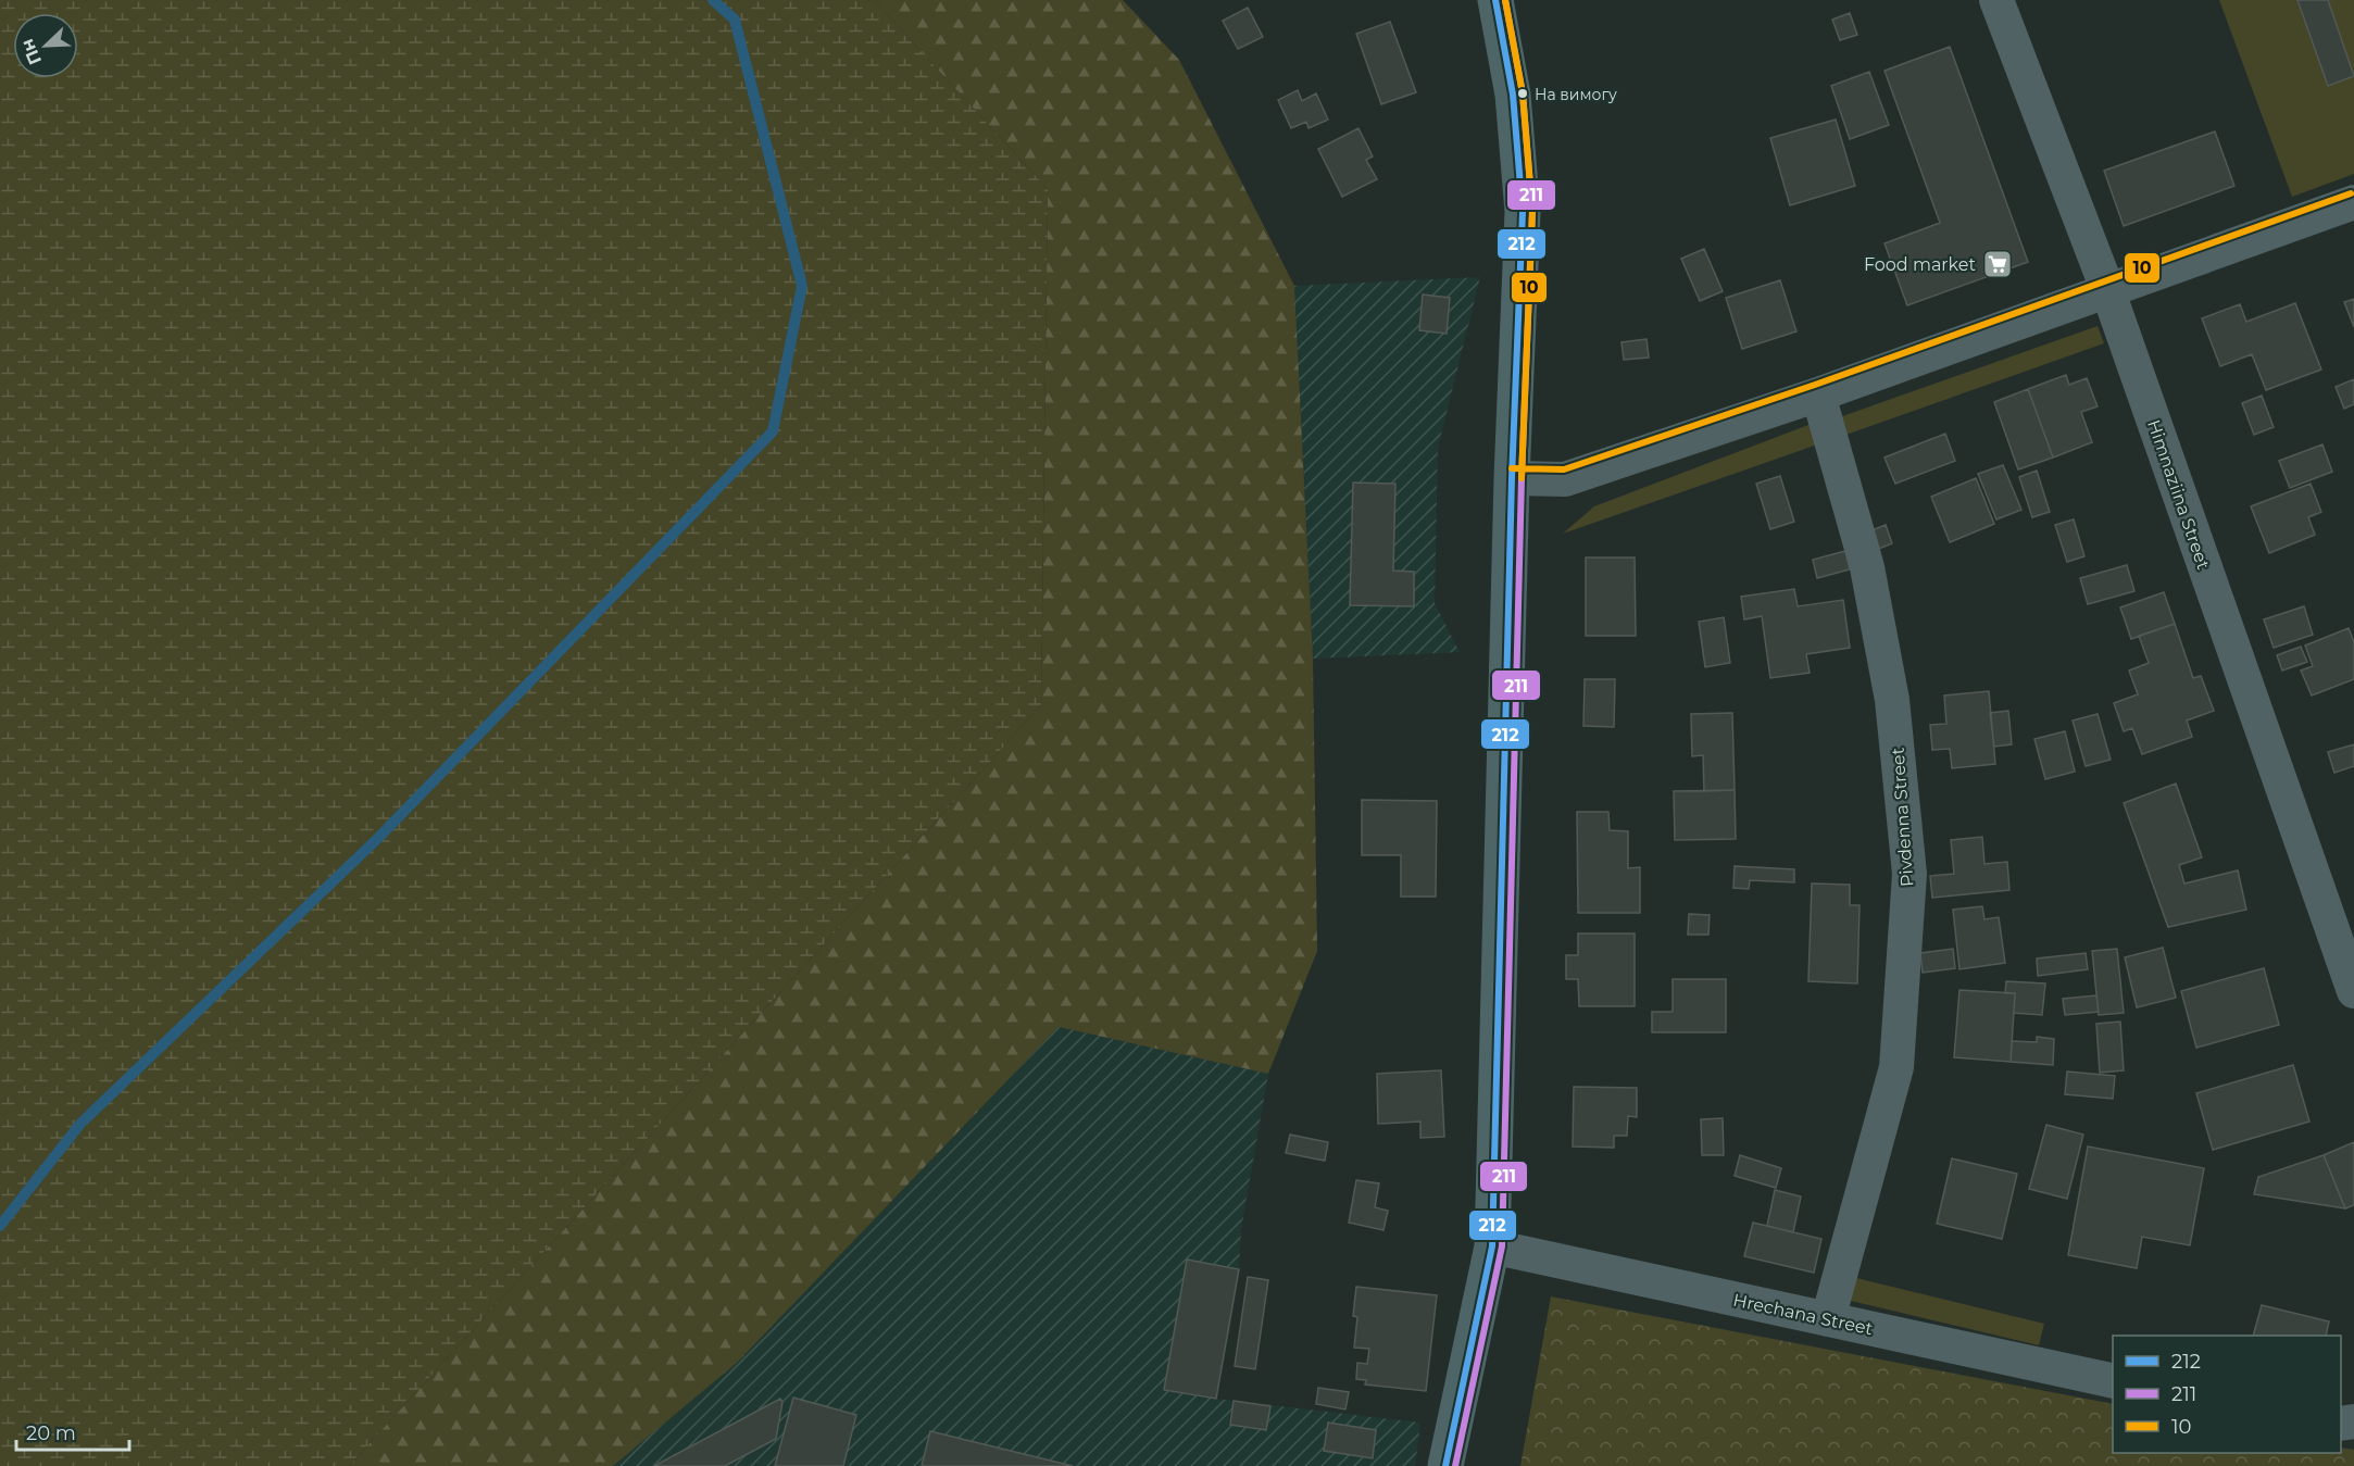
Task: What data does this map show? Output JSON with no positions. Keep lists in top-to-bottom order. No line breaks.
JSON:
{"streets":{"street":["Himnaziina Street","Pivdenna Street","Hrechana Street"]},"crossings":[["Pivdenna Street","Hrechana Street"]],"places":{"other":["На вимогу"],"supermarket":["Food market"]},"lines":["transit line 212","transit line 211","transit line 10"],"legend":["212","211","10"],"scale_bar":"20 m","north":"bottom left"}
